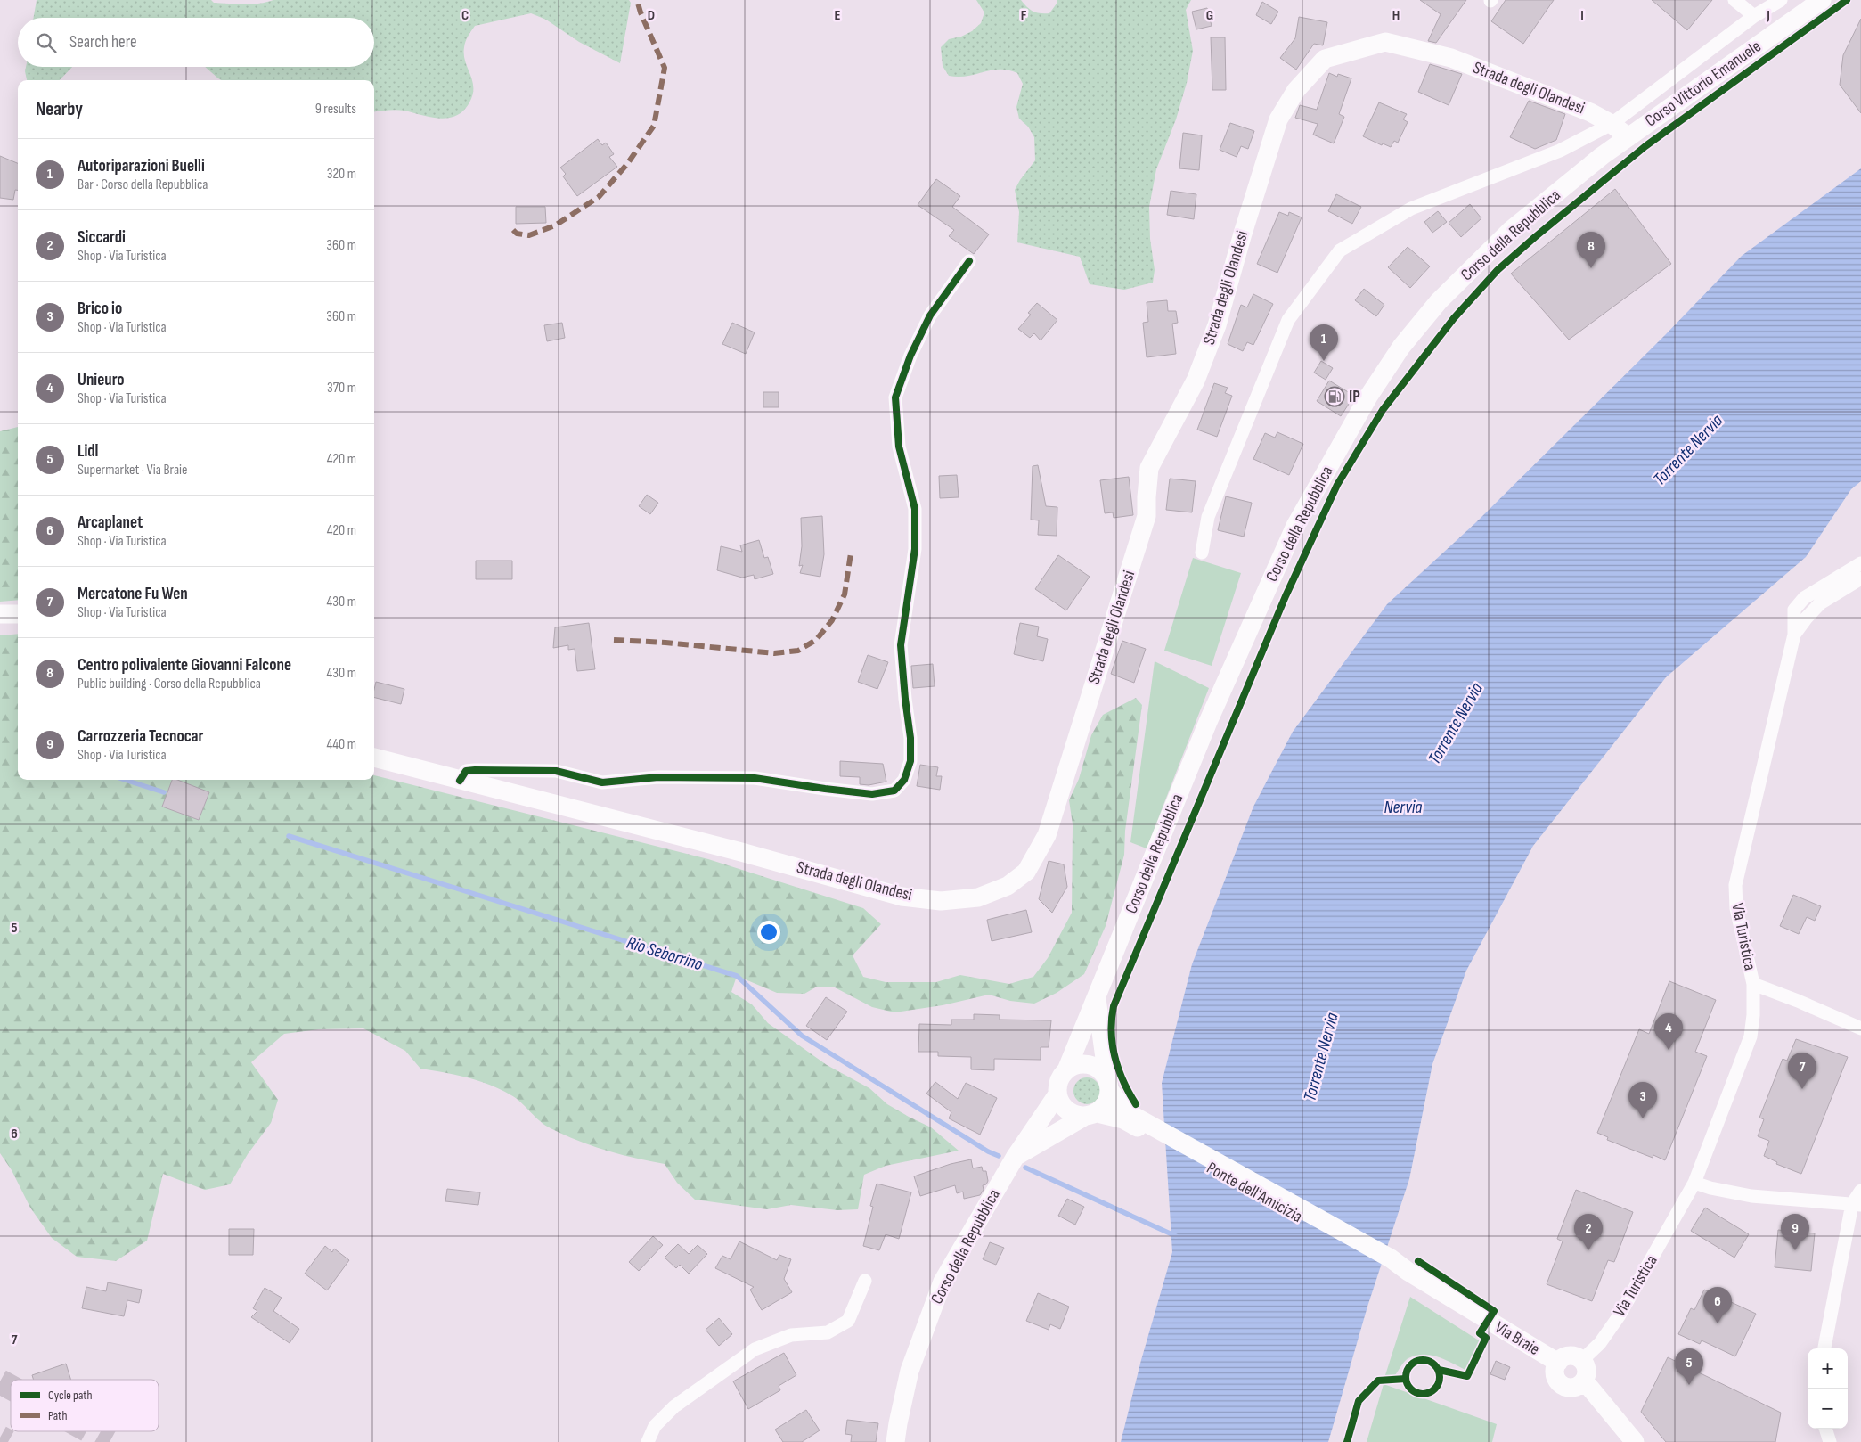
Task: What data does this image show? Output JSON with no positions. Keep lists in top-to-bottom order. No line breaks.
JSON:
{"streets":{"main road":["Corso Vittorio Emanuele","Strada degli Olandesi","Corso della Repubblica","Ponte dell'Amicizia","Via Braie"],"street":["Via Turistica"]},"crossings":[["Corso Vittorio Emanuele","Strada degli Olandesi"],["Corso Vittorio Emanuele","Corso della Repubblica"],["Strada degli Olandesi","Corso della Repubblica"],["Via Turistica","Via Braie"],["Ponte dell'Amicizia","Via Braie"]],"water":["Torrente Nervia","Nervia","Rio Seborrino"],"places":{"fuel station":["IP"]},"legend":["Cycle path","Path"],"page":{"search":"Search here","heading":["Nearby","9 results"],"list":[{"mark":"1","name":"Autoriparazioni Buelli","note":"Bar · Corso della Repubblica","value":"320 m"},{"mark":"2","name":"Siccardi","note":"Shop · Via Turistica","value":"360 m"},{"mark":"3","name":"Brico io","note":"Shop · Via Turistica","value":"360 m"},{"mark":"4","name":"Unieuro","note":"Shop · Via Turistica","value":"370 m"},{"mark":"5","name":"Lidl","note":"Supermarket · Via Braie","value":"420 m"},{"mark":"6","name":"Arcaplanet","note":"Shop · Via Turistica","value":"420 m"},{"mark":"7","name":"Mercatone Fu Wen","note":"Shop · Via Turistica","value":"430 m"},{"mark":"8","name":"Centro polivalente Giovanni Falcone","note":"Public building · Corso della Repubblica","value":"430 m"},{"mark":"9","name":"Carrozzeria Tecnocar","note":"Shop · Via Turistica","value":"440 m"}],"pins":["8","1","4","7","3","2","9","6","5"],"map_buttons":["+","−"]},"grid":{"columns":["C","D","E","F","G","H","I","J"],"rows":["5","6","7"]}}
